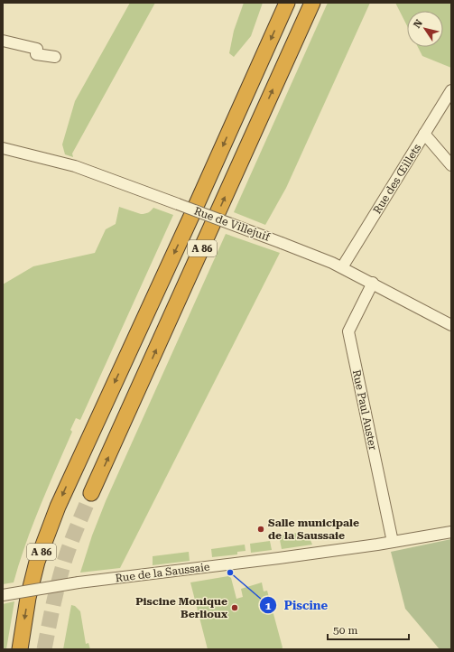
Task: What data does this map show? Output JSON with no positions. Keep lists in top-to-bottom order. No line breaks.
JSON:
{"streets":{"highway":["A 86"],"street":["Rue des Œillets","Rue de Villejuif","Rue Paul Auster","Rue de la Saussaie"]},"crossings":[["Rue des Œillets","Rue de Villejuif"],["Rue de Villejuif","Rue Paul Auster"],["Rue Paul Auster","Rue de la Saussaie"]],"places":["Salle municipale de la Saussaie","Piscine","Piscine Monique Berlioux"],"scale_bar":"50 m","north":"top left"}
